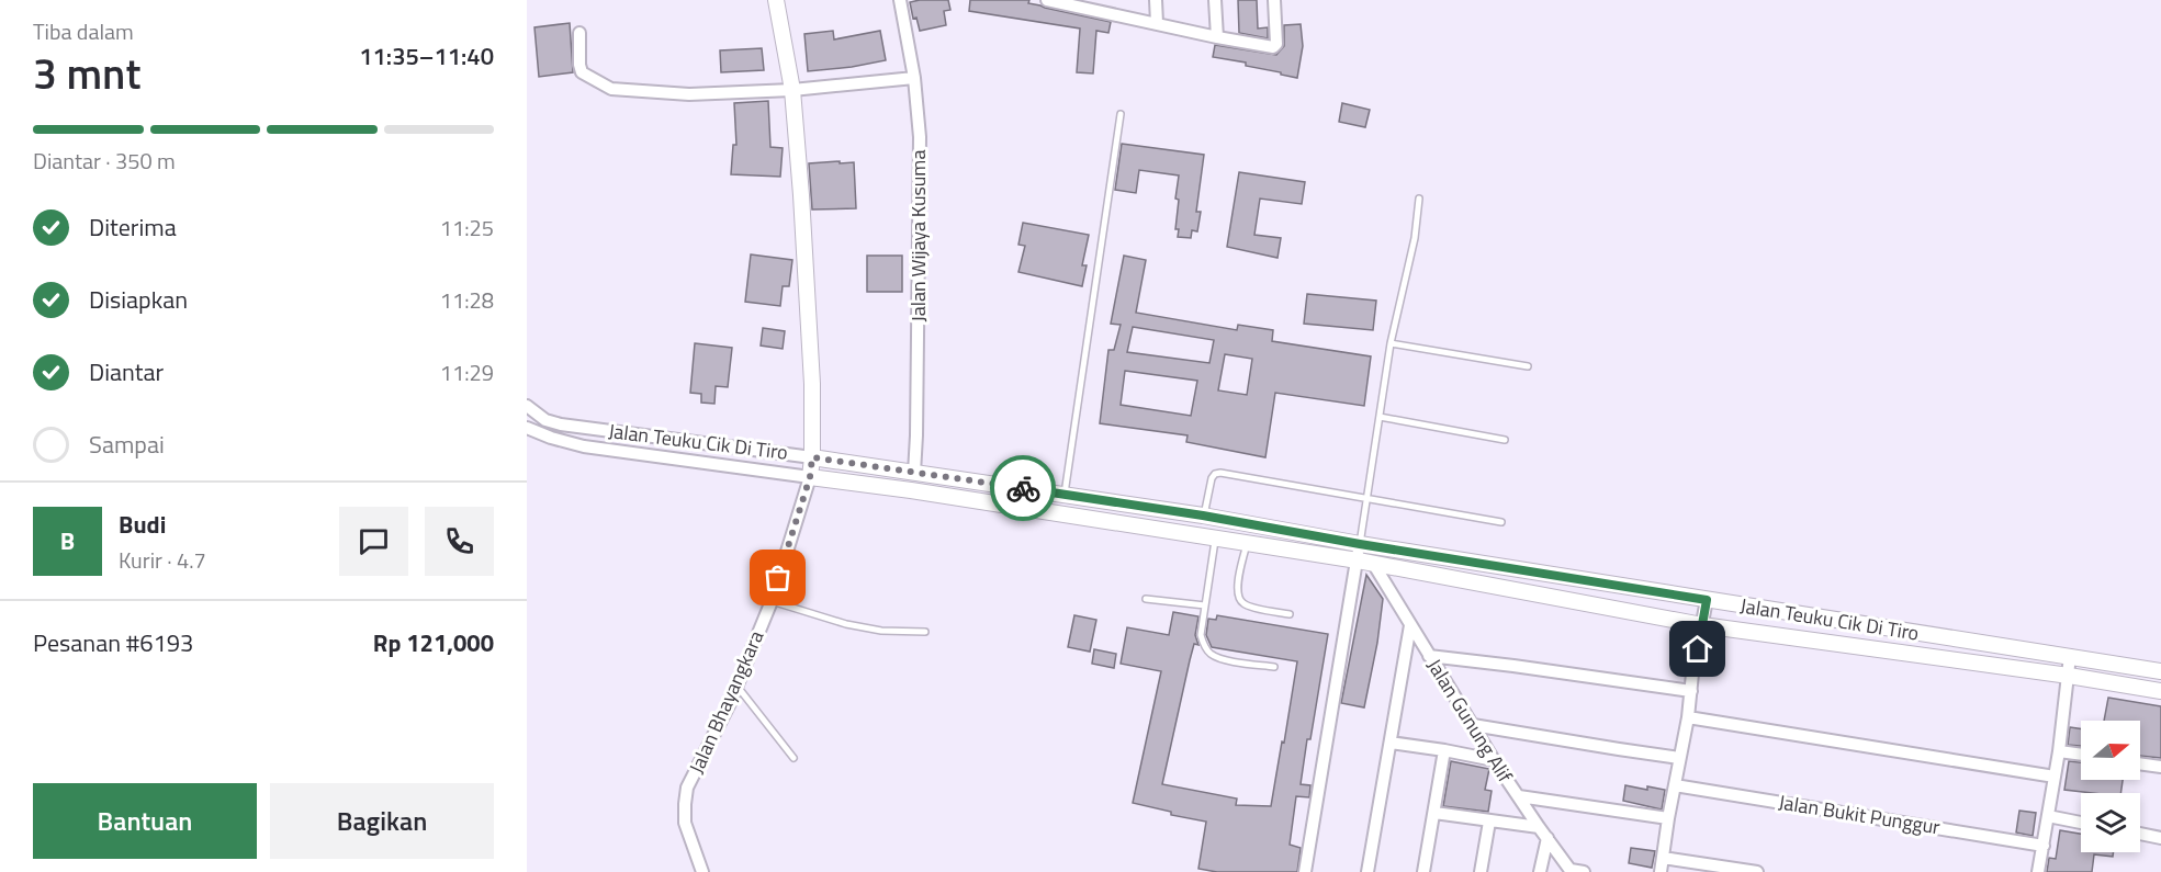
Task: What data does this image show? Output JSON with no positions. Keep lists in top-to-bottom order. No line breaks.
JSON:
{"streets":{"street":["Jalan Wijaya Kusuma","Jalan Teuku Cik Di Tiro","Jalan Bhayangkara","Jalan Gunung Alif","Jalan Bukit Punggur"]},"crossings":[["Jalan Wijaya Kusuma","Jalan Teuku Cik Di Tiro"],["Jalan Teuku Cik Di Tiro","Jalan Bhayangkara"],["Jalan Teuku Cik Di Tiro","Jalan Gunung Alif"]],"north":"right","page":{"heading":["3 mnt","Tiba dalam","11:35–11:40"],"panel":["Budi","Kurir · 4.7","Pesanan #6193","Rp 121,000"],"bar":"Diantar · 350 m","list":[["Diterima","11:25"],["Disiapkan","11:28"],["Diantar","11:29"],"Sampai"],"round":"B","buttons":["Bantuan","Bagikan"]}}
